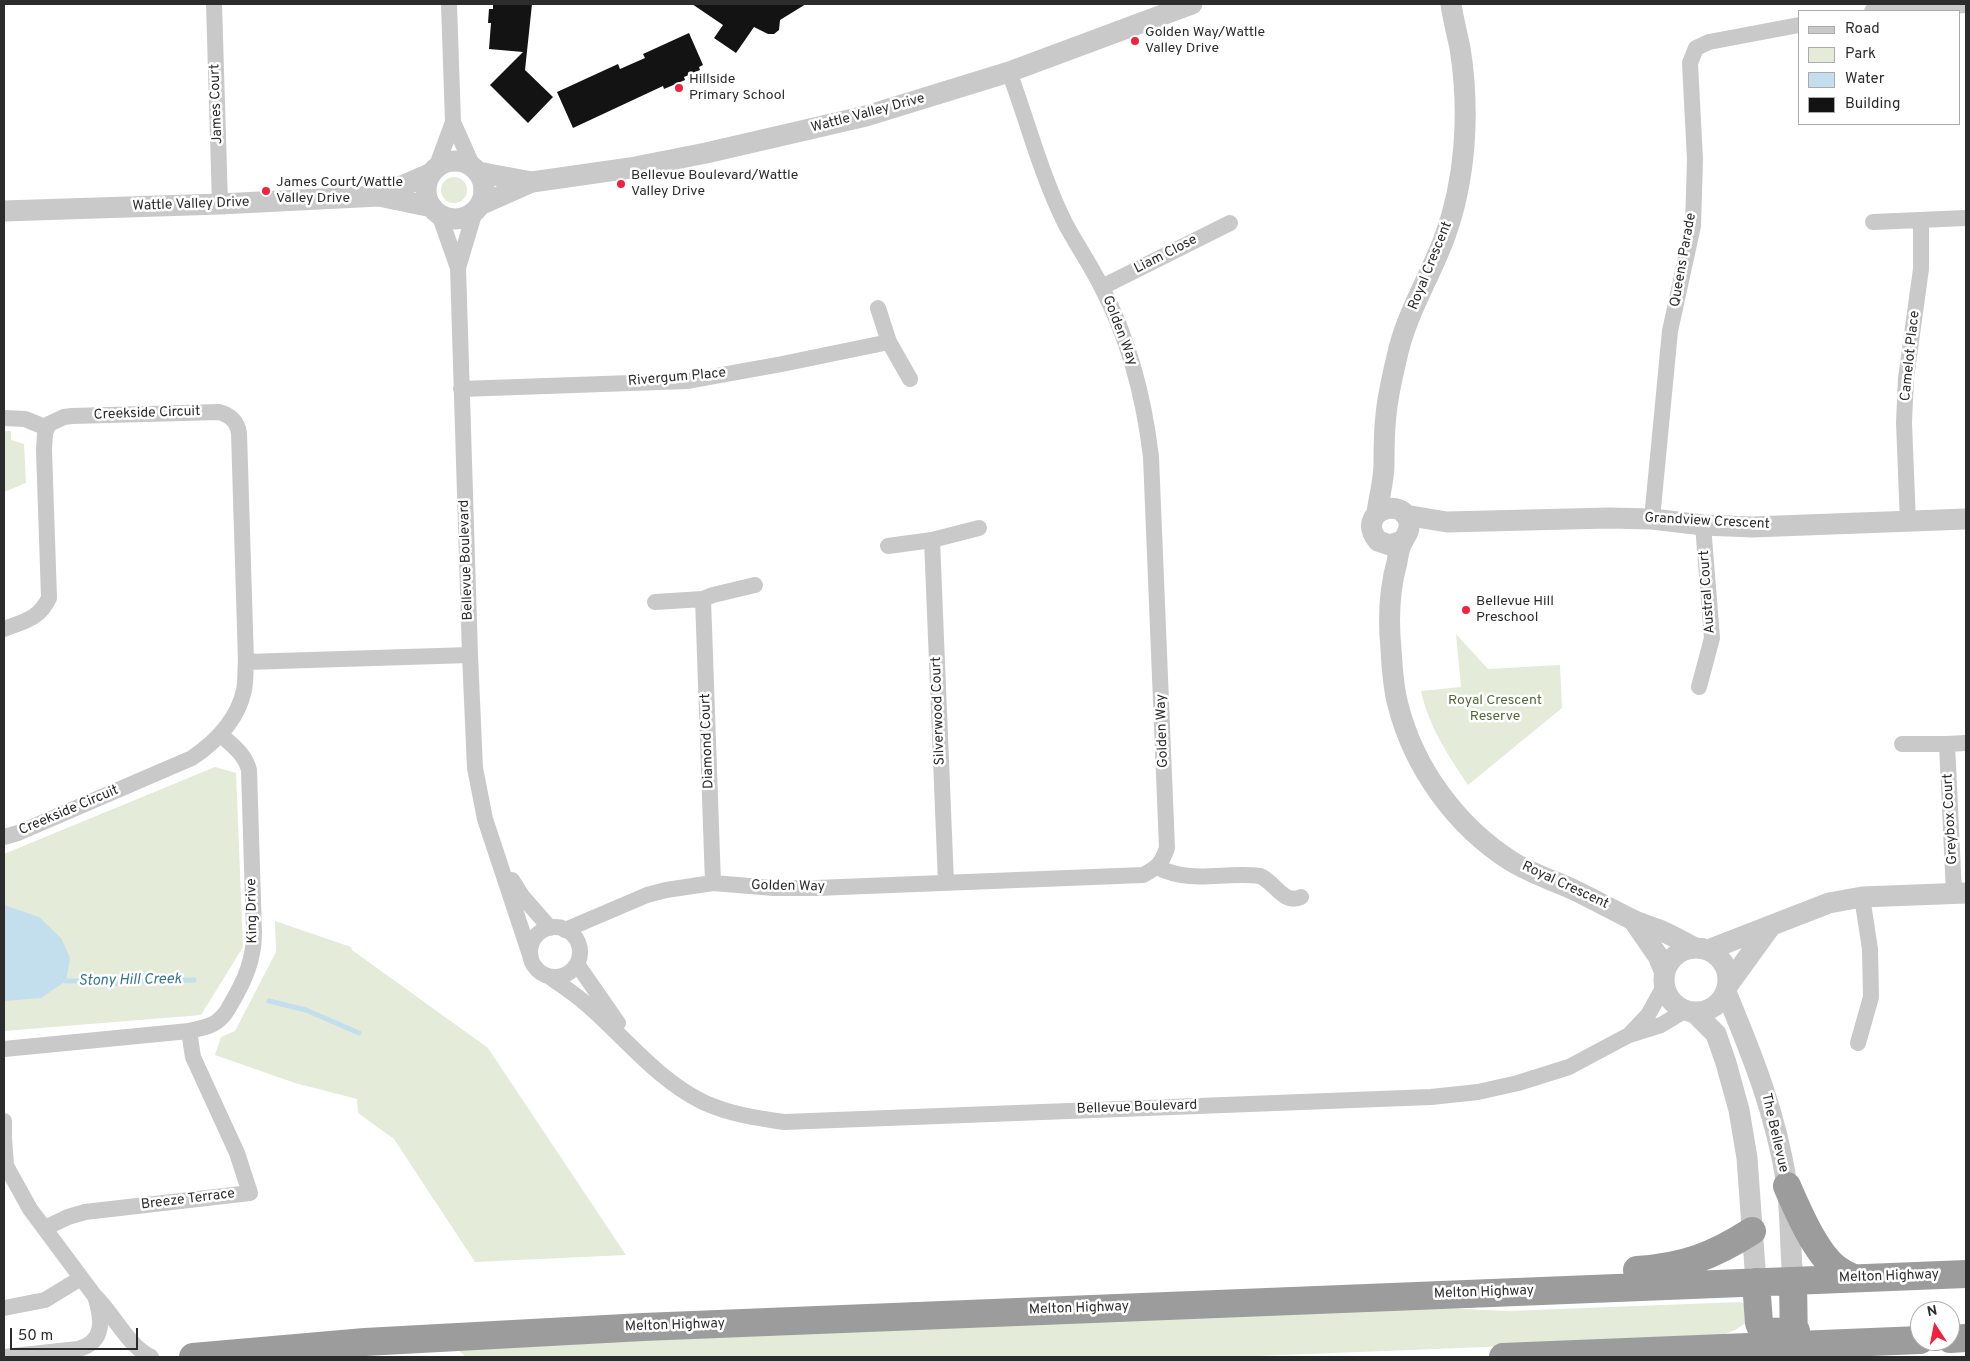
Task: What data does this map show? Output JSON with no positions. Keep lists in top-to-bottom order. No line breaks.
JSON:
{"streets":{"highway":["Melton Highway"],"street":["James Court","Wattle Valley Drive","Liam Close","Queens Parade","Royal Crescent","Golden Way","Camelot Place","Rivergum Place","Creekside Circuit","Grandview Crescent","Bellevue Boulevard","Austral Court","Silverwood Court","Diamond Court","Greybox Court","King Drive","The Bellevue","Breeze Terrace"]},"crossings":[["James Court","Wattle Valley Drive"],["Wattle Valley Drive","Golden Way"],["Wattle Valley Drive","Bellevue Boulevard"],["Liam Close","Golden Way"],["Queens Parade","Grandview Crescent"],["Royal Crescent","Grandview Crescent"],["Royal Crescent","Bellevue Boulevard"],["Royal Crescent","The Bellevue"],["Golden Way","Bellevue Boulevard"],["Golden Way","Silverwood Court"],["Golden Way","Diamond Court"],["Camelot Place","Grandview Crescent"],["Rivergum Place","Bellevue Boulevard"],["Creekside Circuit","King Drive"],["Grandview Crescent","Austral Court"],["Bellevue Boulevard","The Bellevue"],["King Drive","Breeze Terrace"],["The Bellevue","Melton Highway"]],"water":["Stony Hill Creek"],"parks":["Royal Crescent Reserve"],"places":["Golden Way/Wattle Valley Drive","Hillside Primary School","Bellevue Boulevard/Wattle Valley Drive","James Court/Wattle Valley Drive","Bellevue Hill Preschool"],"legend":["Road","Park","Water","Building"],"scale_bar":"50 m","north":"top"}
